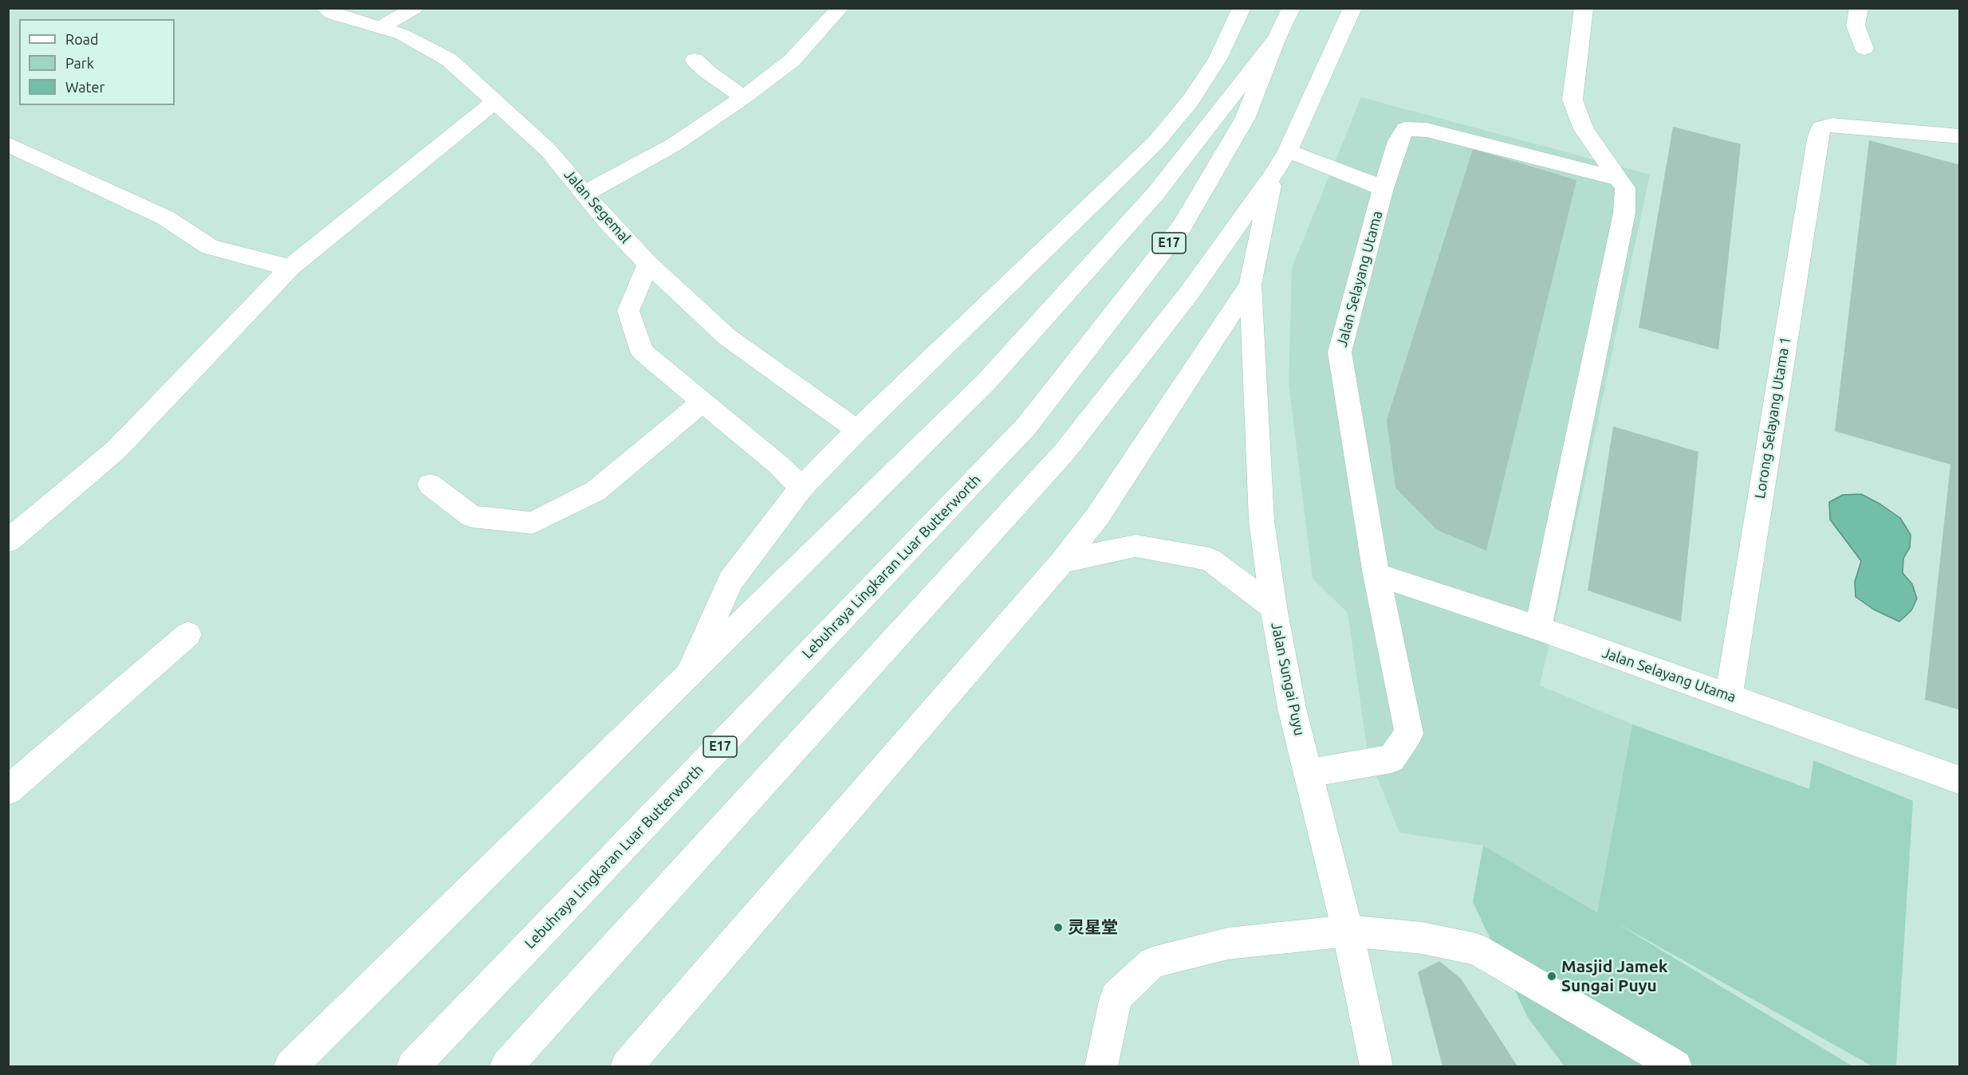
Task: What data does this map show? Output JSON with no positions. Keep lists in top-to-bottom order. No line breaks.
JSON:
{"streets":{"main road":["Jalan Segemal","E17","Jalan Selayang Utama","Lorong Selayang Utama 1","Lebuhraya Lingkaran Luar Butterworth","Jalan Sungai Puyu"]},"crossings":[["Jalan Selayang Utama","Lorong Selayang Utama 1"],["Jalan Selayang Utama","Jalan Sungai Puyu"]],"places":["灵星堂","Masjid Jamek Sungai Puyu"],"legend":["Road","Park","Water"]}
